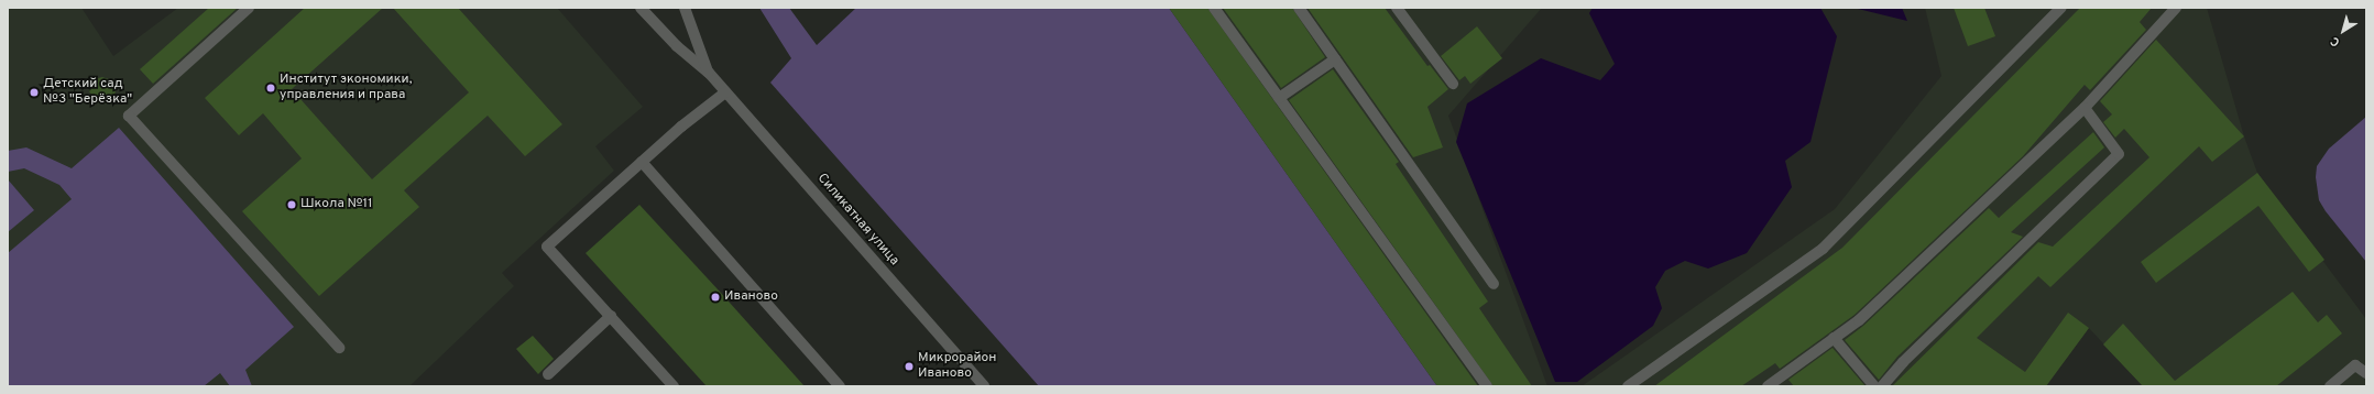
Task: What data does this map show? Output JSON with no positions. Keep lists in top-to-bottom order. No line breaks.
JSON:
{"streets":{"street":["Силикатная улица"]},"places":["Институт экономики, управления и права","Детский сад №3 \"Берёзка\"","Школа №11","Иваново","Микрорайон Иваново"],"north":"bottom left"}
